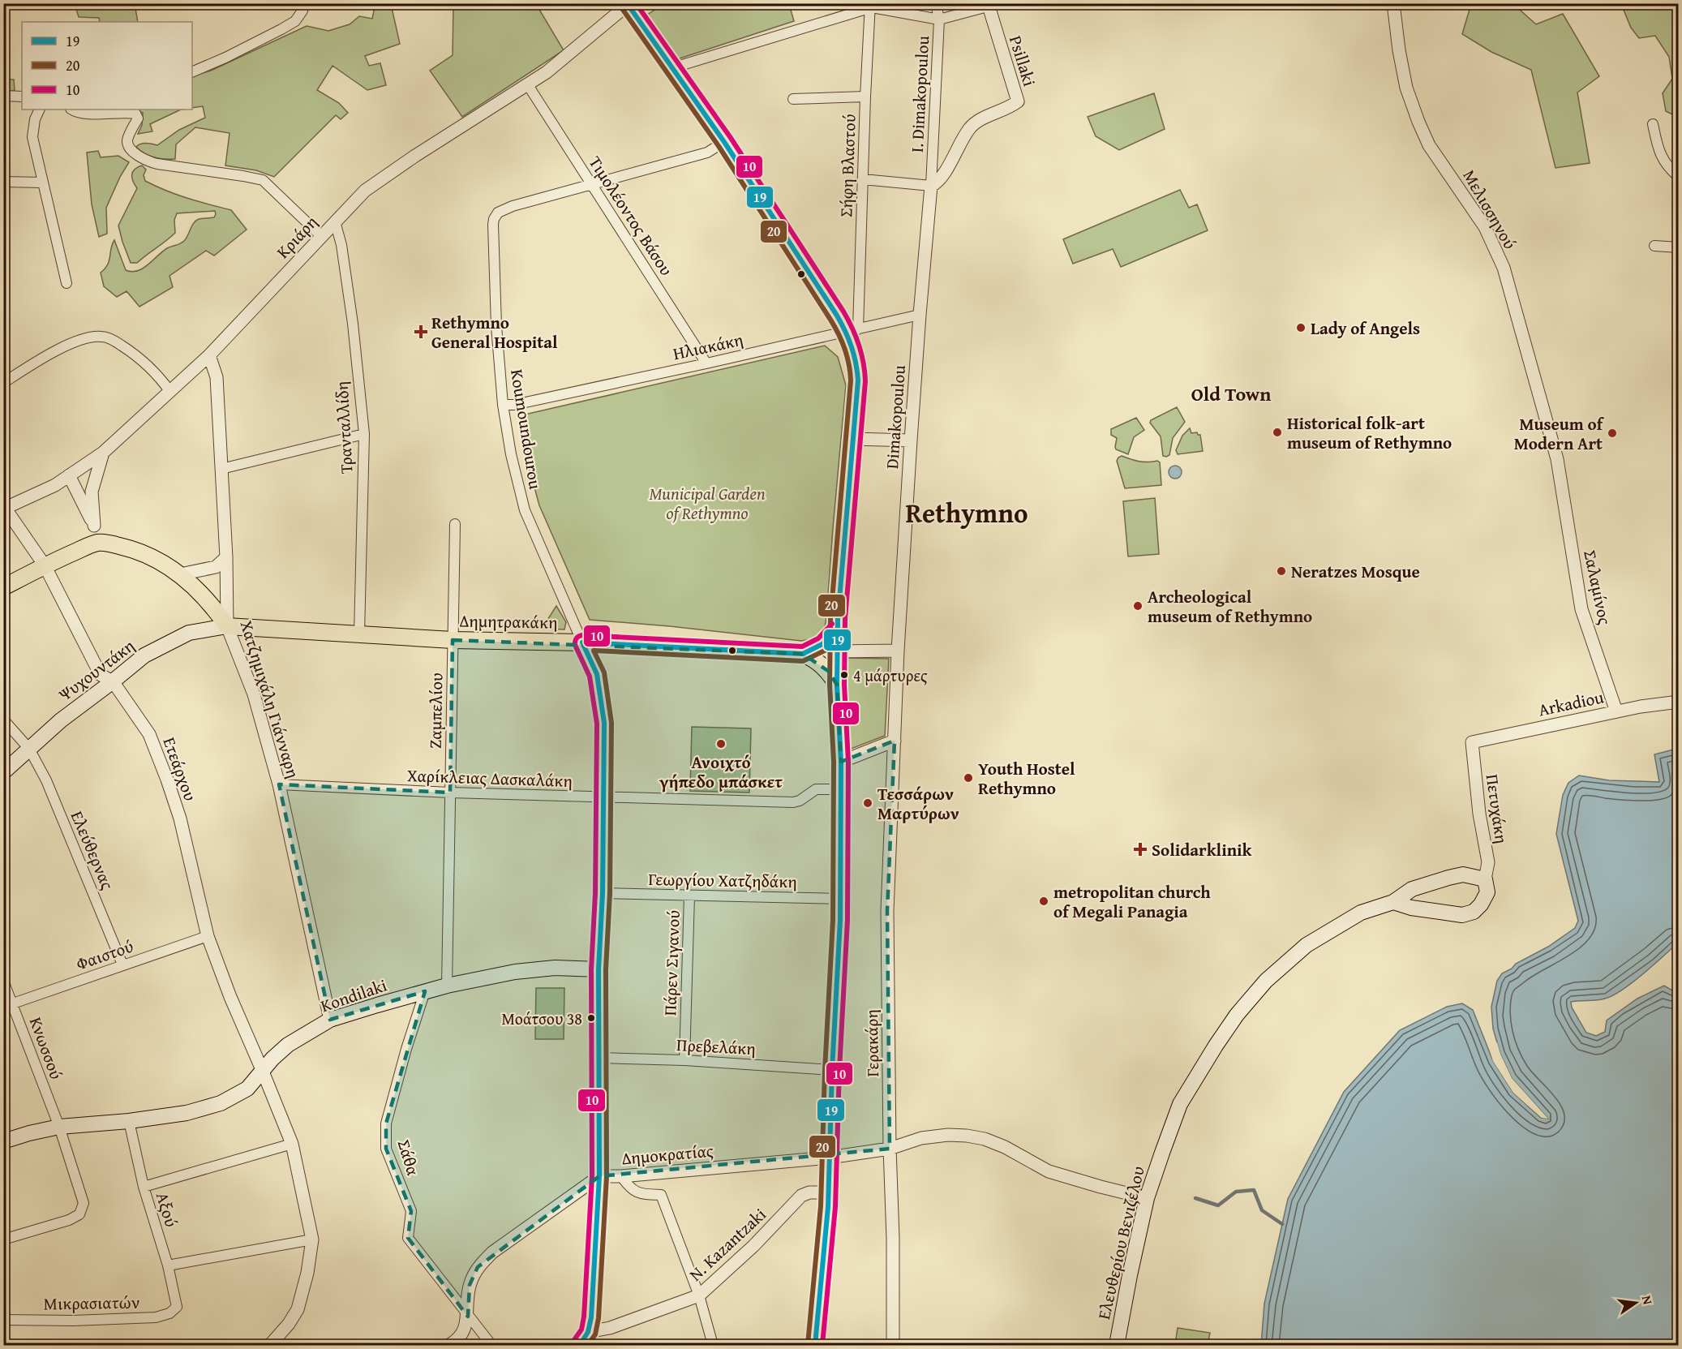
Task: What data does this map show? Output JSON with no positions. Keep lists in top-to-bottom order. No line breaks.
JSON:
{"streets":{"main road":["Δημητρακάκη","Ψυχουντάκη","Kondilaki","Ελευθερίου Βενιζέλου"],"street":["Psillaki","I. Dimakopoulou","Σήφη Βλαστού","Μελισσηνού","Τιμολέοντος Βάσου","Κριάρη","Ηλιακάκη","Dimakopoulou","Τρανταλλίδη","Koumoundourou","Σαλαμίνος","Χατζημιχάλη Γιάνναρη","Arkadiou","Ζαμπελίου","Ετεάρχου","Χαρίκλειας Δασκαλάκη","Πετυχάκη","Ελεύθερνας","Γεωργίου Χατζηδάκη","Φαιστού","Πάρεν Σιγανού","Γερακάρη","Πρεβελάκη","Κνωσσού","Δημοκρατίας","Σάθα","Αξού","N. Kazantzaki","Μικρασιατών"]},"crossings":[["Psillaki","I. Dimakopoulou"],["Psillaki","Dimakopoulou"],["I. Dimakopoulou","Dimakopoulou"],["Σήφη Βλαστού","Ηλιακάκη"],["Μελισσηνού","Σαλαμίνος"],["Τιμολέοντος Βάσου","Κριάρη"],["Τιμολέοντος Βάσου","Ηλιακάκη"],["Τιμολέοντος Βάσου","Koumoundourou"],["Κριάρη","Τρανταλλίδη"],["Κριάρη","Χατζημιχάλη Γιάνναρη"],["Κριάρη","Ετεάρχου"],["Ηλιακάκη","Dimakopoulou"],["Ηλιακάκη","Koumoundourou"],["Τρανταλλίδη","Δημητρακάκη"],["Koumoundourou","Δημητρακάκη"],["Σαλαμίνος","Arkadiou"],["Δημητρακάκη","Ψυχουντάκη"],["Δημητρακάκη","Χατζημιχάλη Γιάνναρη"],["Δημητρακάκη","Ζαμπελίου"],["Ψυχουντάκη","Χατζημιχάλη Γιάνναρη"],["Ψυχουντάκη","Ετεάρχου"],["Ψυχουντάκη","Ελεύθερνας"],["Χατζημιχάλη Γιάνναρη","Χαρίκλειας Δασκαλάκη"],["Χατζημιχάλη Γιάνναρη","Kondilaki"],["Arkadiou","Πετυχάκη"],["Ζαμπελίου","Χαρίκλειας Δασκαλάκη"],["Ζαμπελίου","Kondilaki"],["Ετεάρχου","Φαιστού"],["Ετεάρχου","Kondilaki"],["Πετυχάκη","Ελευθερίου Βενιζέλου"],["Ελεύθερνας","Φαιστού"],["Γεωργίου Χατζηδάκη","Πάρεν Σιγανού"],["Φαιστού","Κνωσσού"],["Πάρεν Σιγανού","Πρεβελάκη"],["Kondilaki","Κνωσσού"],["Kondilaki","Σάθα"],["Kondilaki","Αξού"],["Γερακάρη","Δημοκρατίας"],["Δημοκρατίας","Σάθα"],["Δημοκρατίας","Ελευθερίου Βενιζέλου"],["Αξού","Μικρασιατών"]],"districts":["Old Town","Rethymno"],"parks":["Municipal Garden of Rethymno"],"places":{"other":["Lady of Angels","Historical folk-art museum of Rethymno","Museum of Modern Art","Neratzes Mosque","Archeological museum of Rethymno","4 μάρτυρες","Ανοιχτό γήπεδο μπάσκετ","Youth Hostel Rethymno","Τεσσάρων Μαρτύρων","metropolitan church of Megali Panagia","Μοάτσου 38"],"health":["Rethymno General Hospital","Solidarklinik"]},"lines":["transit line 19","transit line 10","transit line 20"],"legend":["19","20","10"],"north":"right"}
